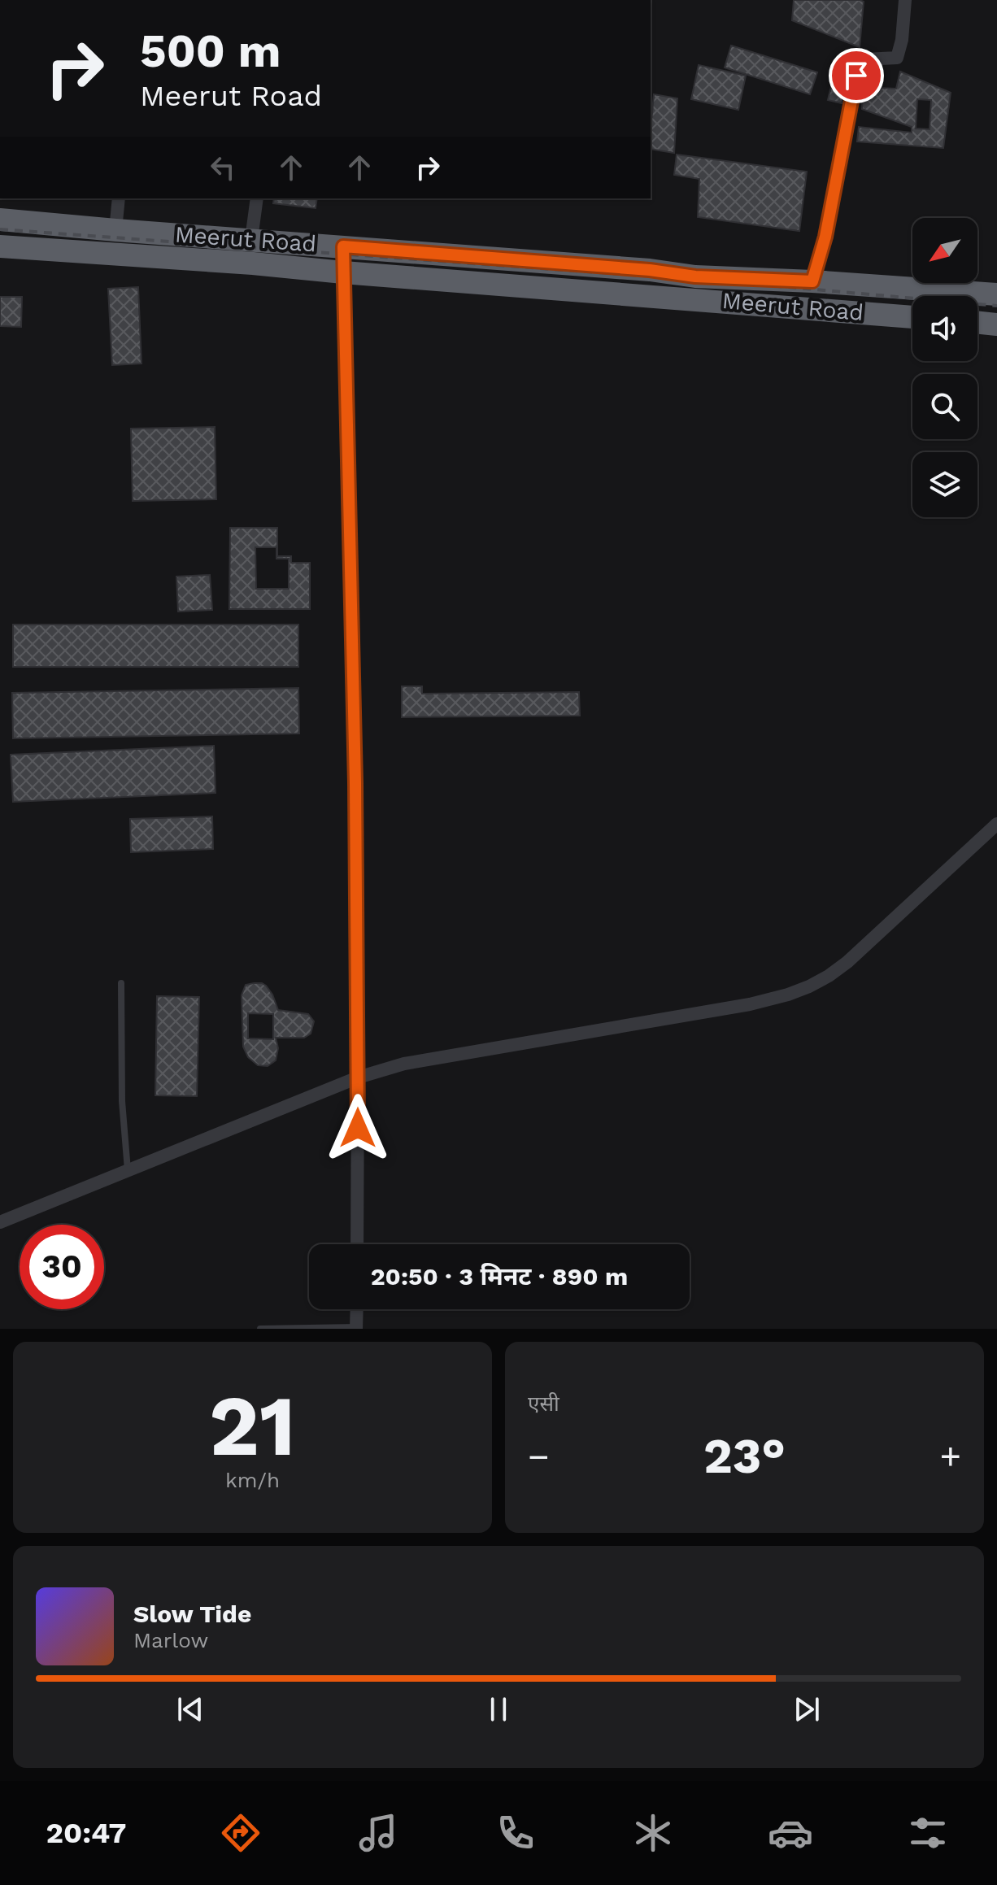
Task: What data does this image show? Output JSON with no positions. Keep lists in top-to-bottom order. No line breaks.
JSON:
{"streets":{"highway":["Meerut Road"]},"north":"bottom left","page":{"turn":["500 m","Meerut Road"],"limit":"30","trip":"20:50 · 3 मिनट · 890 m","tile":[["21","km/h"],"एसी"],"heat":["−","23°","+"],"song":["Slow Tide","Marlow"],"tabs":"20:47"}}
